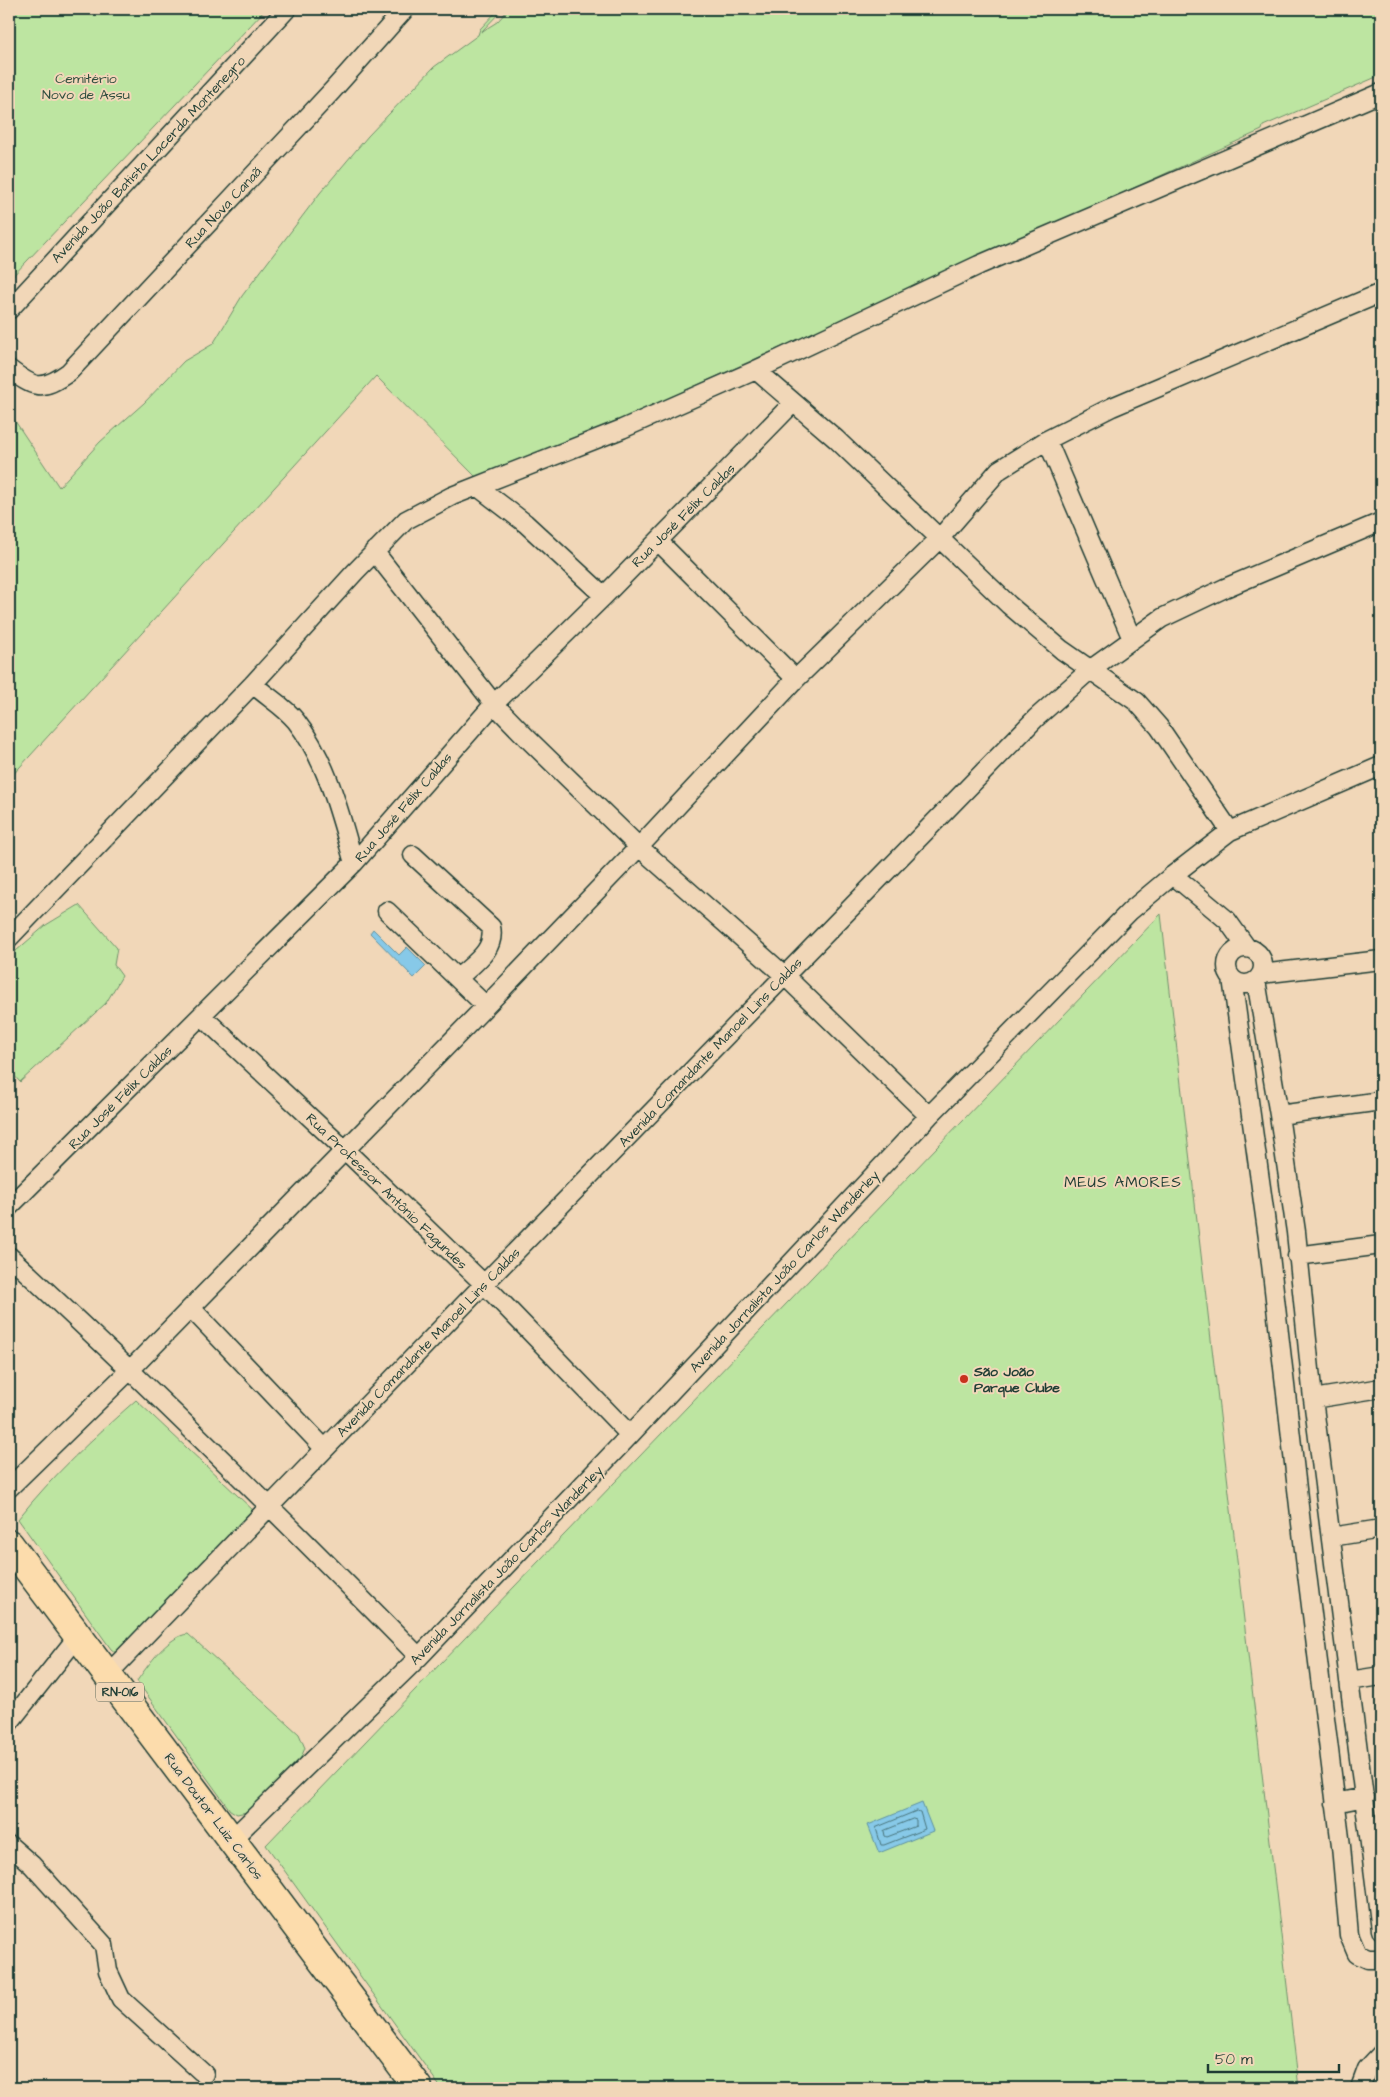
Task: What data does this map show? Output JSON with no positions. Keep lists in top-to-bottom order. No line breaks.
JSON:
{"streets":{"main road":["RN-016","Rua Doutor Luiz Carlos"],"street":["Avenida João Batista Lacerda Montenegro","Rua Nova Canaã","Rua José Félix Caldas","Avenida Comandante Manoel Lins Caldas","Rua Professor Antônio Fagundes","Avenida Jornalista João Carlos Wanderley"]},"crossings":[["Rua José Félix Caldas","Rua Professor Antônio Fagundes"],["Avenida Comandante Manoel Lins Caldas","Rua Professor Antônio Fagundes"],["Avenida Comandante Manoel Lins Caldas","Rua Doutor Luiz Carlos"],["Rua Professor Antônio Fagundes","Avenida Jornalista João Carlos Wanderley"],["Avenida Jornalista João Carlos Wanderley","Rua Doutor Luiz Carlos"]],"districts":["MEUS AMORES"],"parks":["Cemitério Novo de Assu"],"places":["São João Parque Clube"],"scale_bar":"50 m"}
